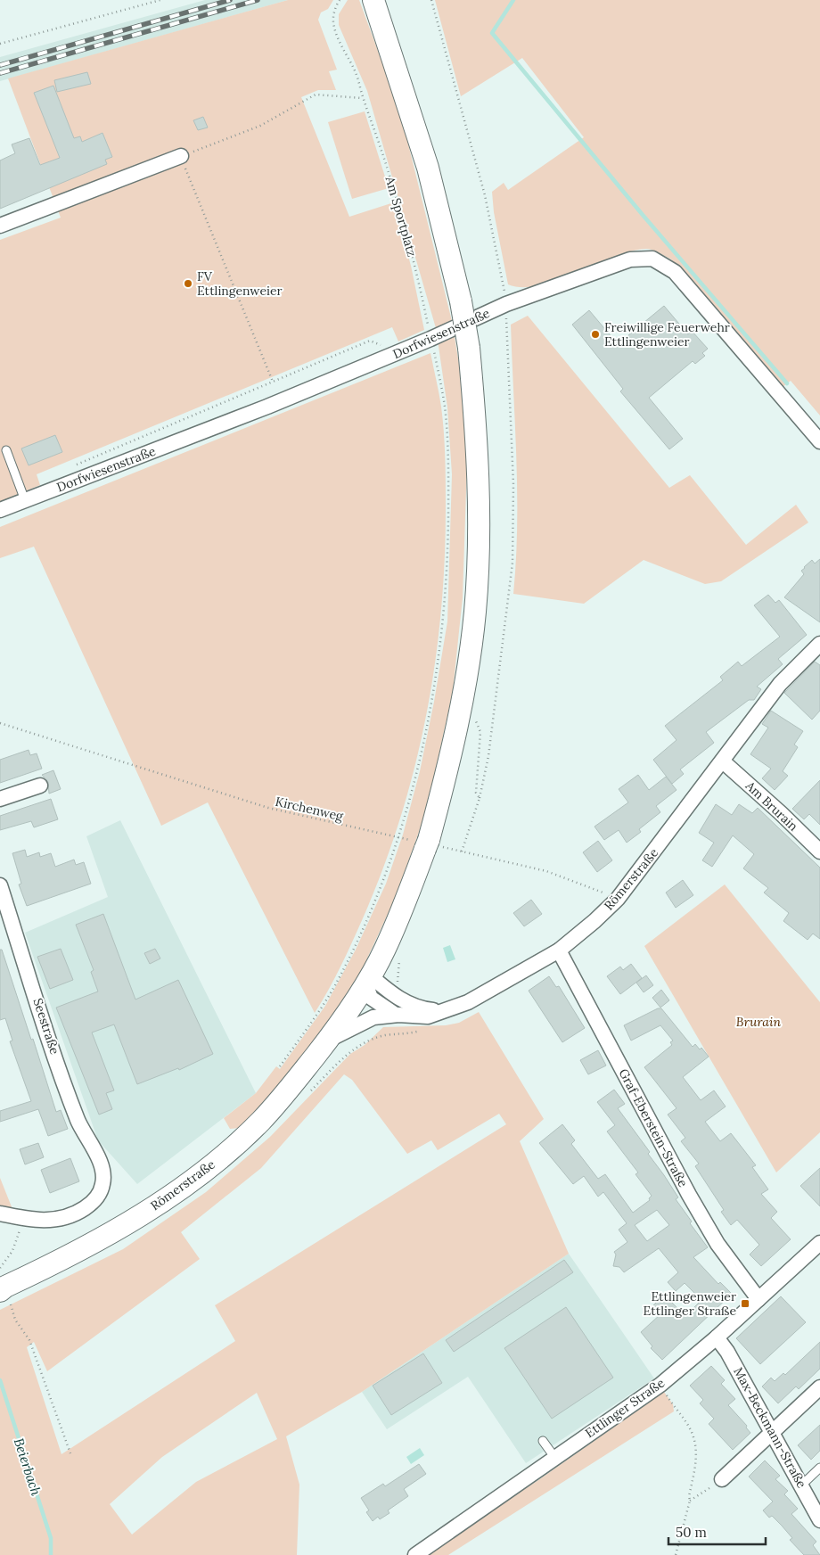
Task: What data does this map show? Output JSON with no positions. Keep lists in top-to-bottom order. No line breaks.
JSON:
{"streets":{"main road":["Römerstraße"],"street":["Dorfwiesenstraße","Am Brurain","Seestraße","Graf-Eberstein-Straße","Ettlinger Straße","Max-Beckmann-Straße"],"path":["Am Sportplatz","Kirchenweg"]},"crossings":[["Am Sportplatz","Dorfwiesenstraße"],["Am Sportplatz","Kirchenweg"],["Am Brurain","Römerstraße"],["Kirchenweg","Römerstraße"],["Römerstraße","Graf-Eberstein-Straße"],["Graf-Eberstein-Straße","Ettlinger Straße"],["Ettlinger Straße","Max-Beckmann-Straße"]],"water":["Beierbach"],"parks":["Brurain"],"places":{"other":["FV Ettlingenweier","Freiwillige Feuerwehr Ettlingenweier"],"transit":["Ettlingenweier Ettlinger Straße"]},"scale_bar":"50 m"}
